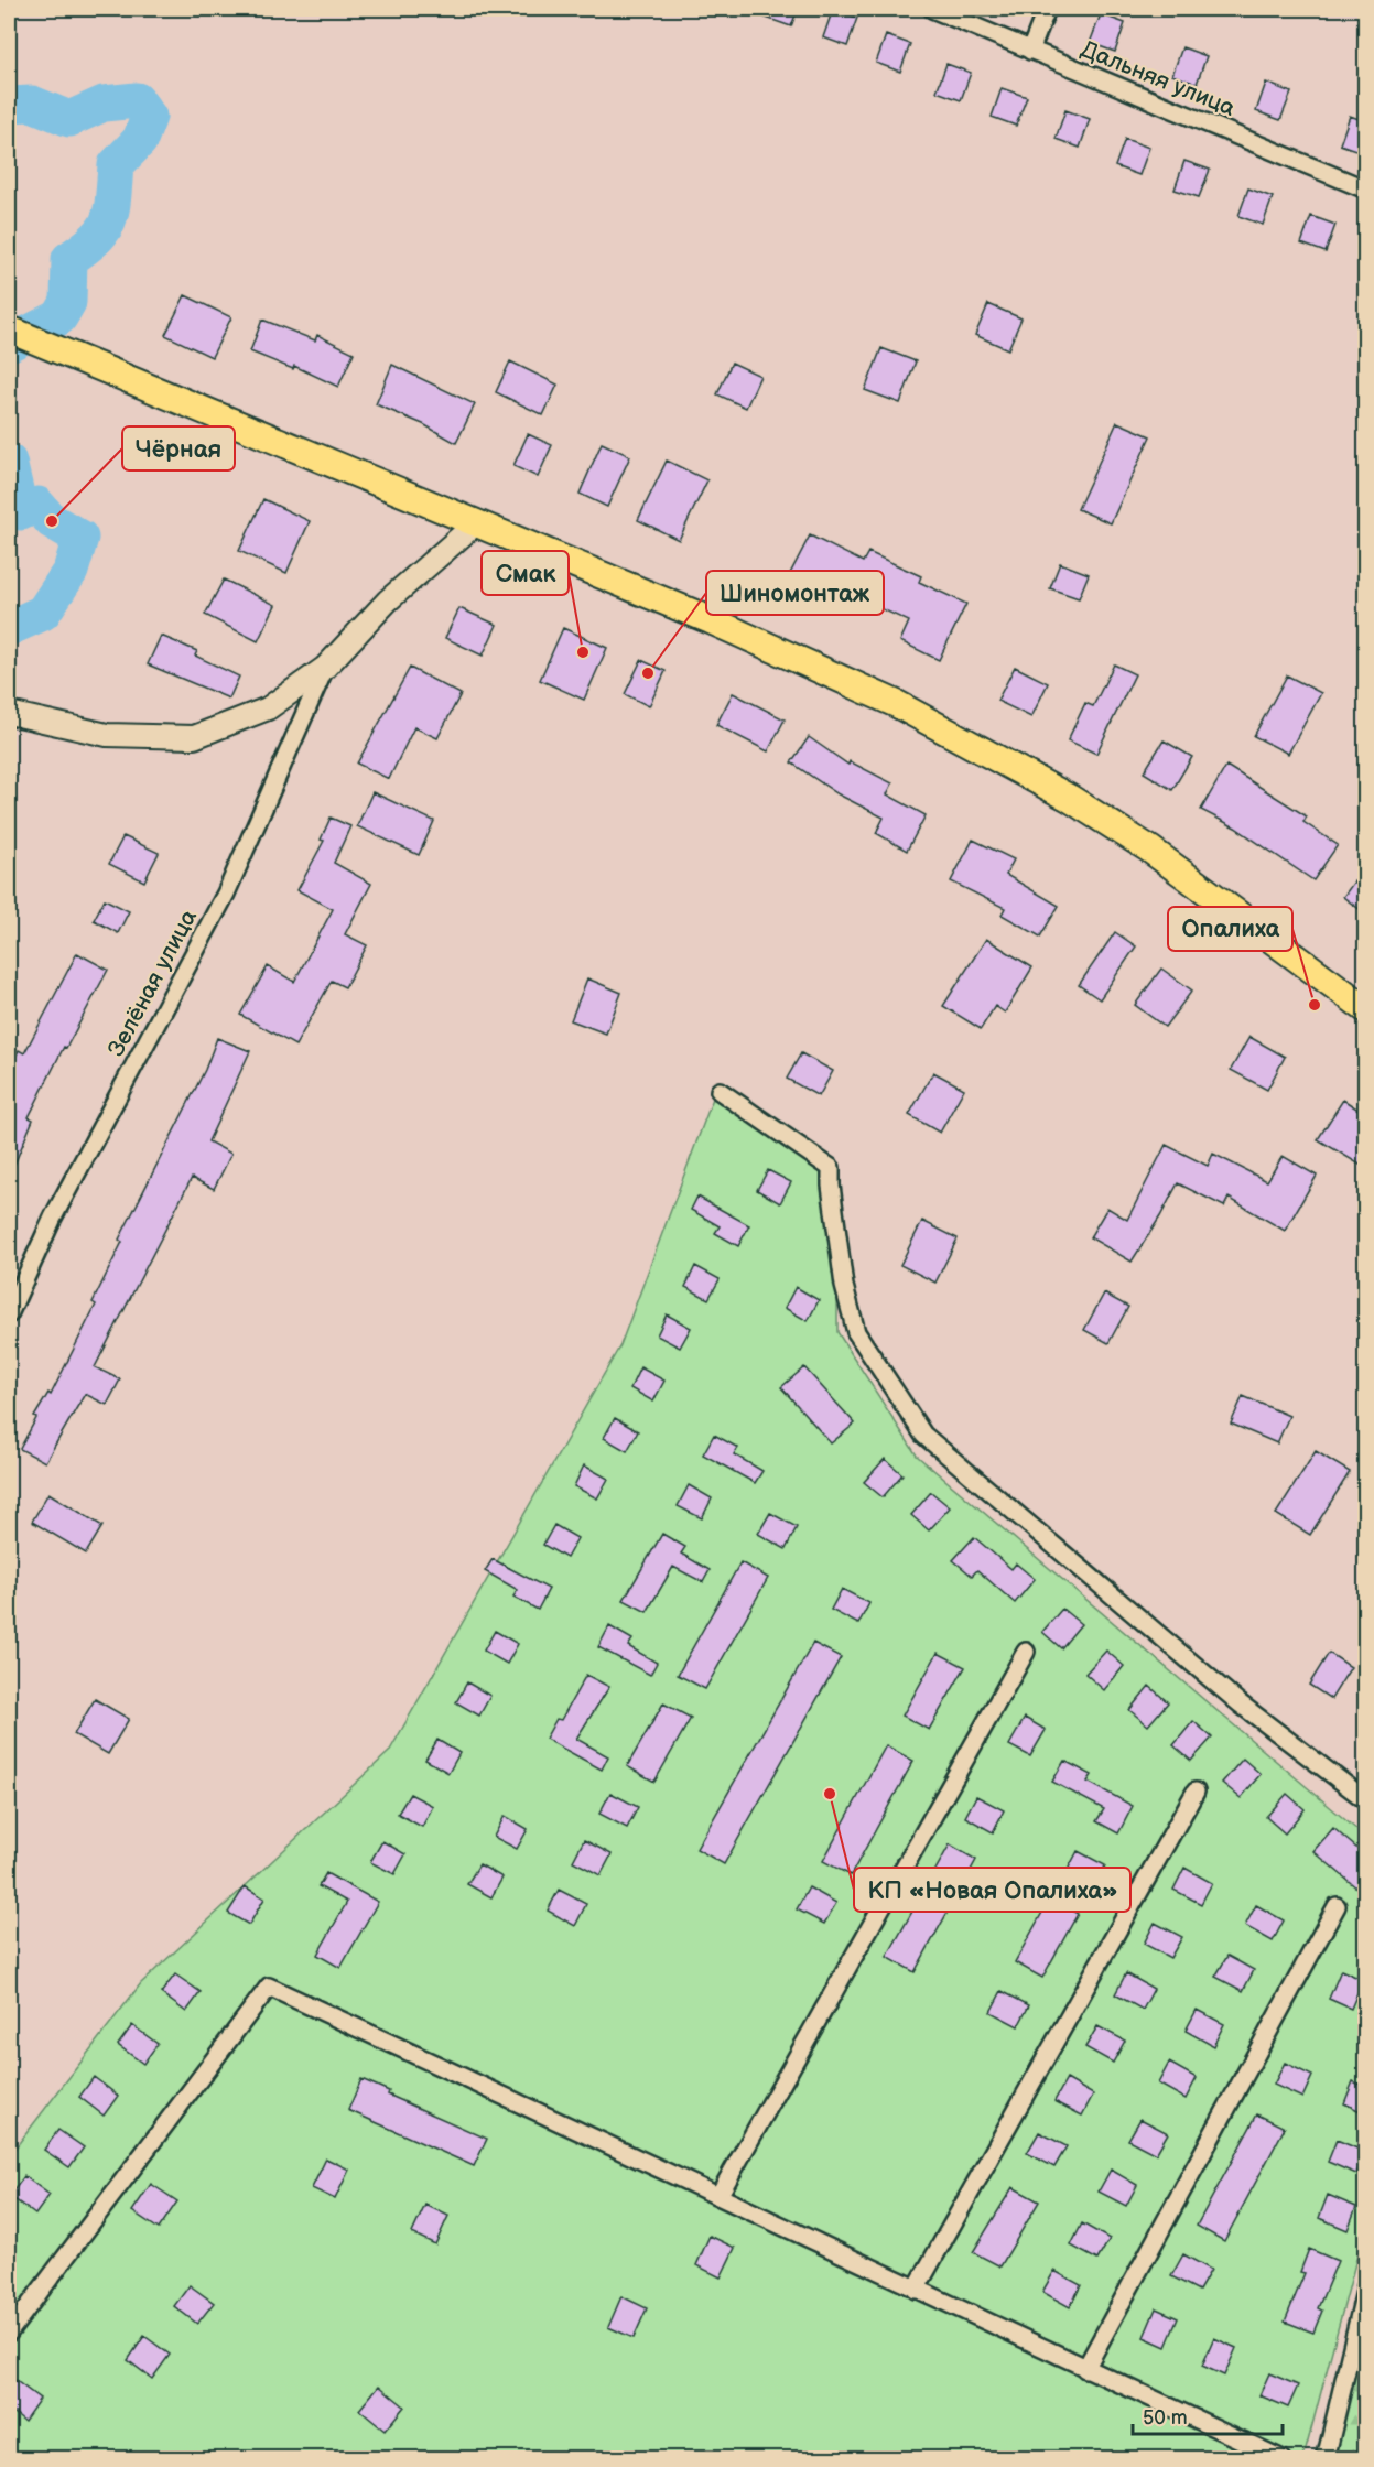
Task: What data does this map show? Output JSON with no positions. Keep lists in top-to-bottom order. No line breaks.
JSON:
{"streets":{"street":["Дальняя улица","Зелёная улица"]},"places":["Чёрная","Смак","Шиномонтаж","Опалиха","КП «Новая Опалиха»"],"scale_bar":"50 m"}
